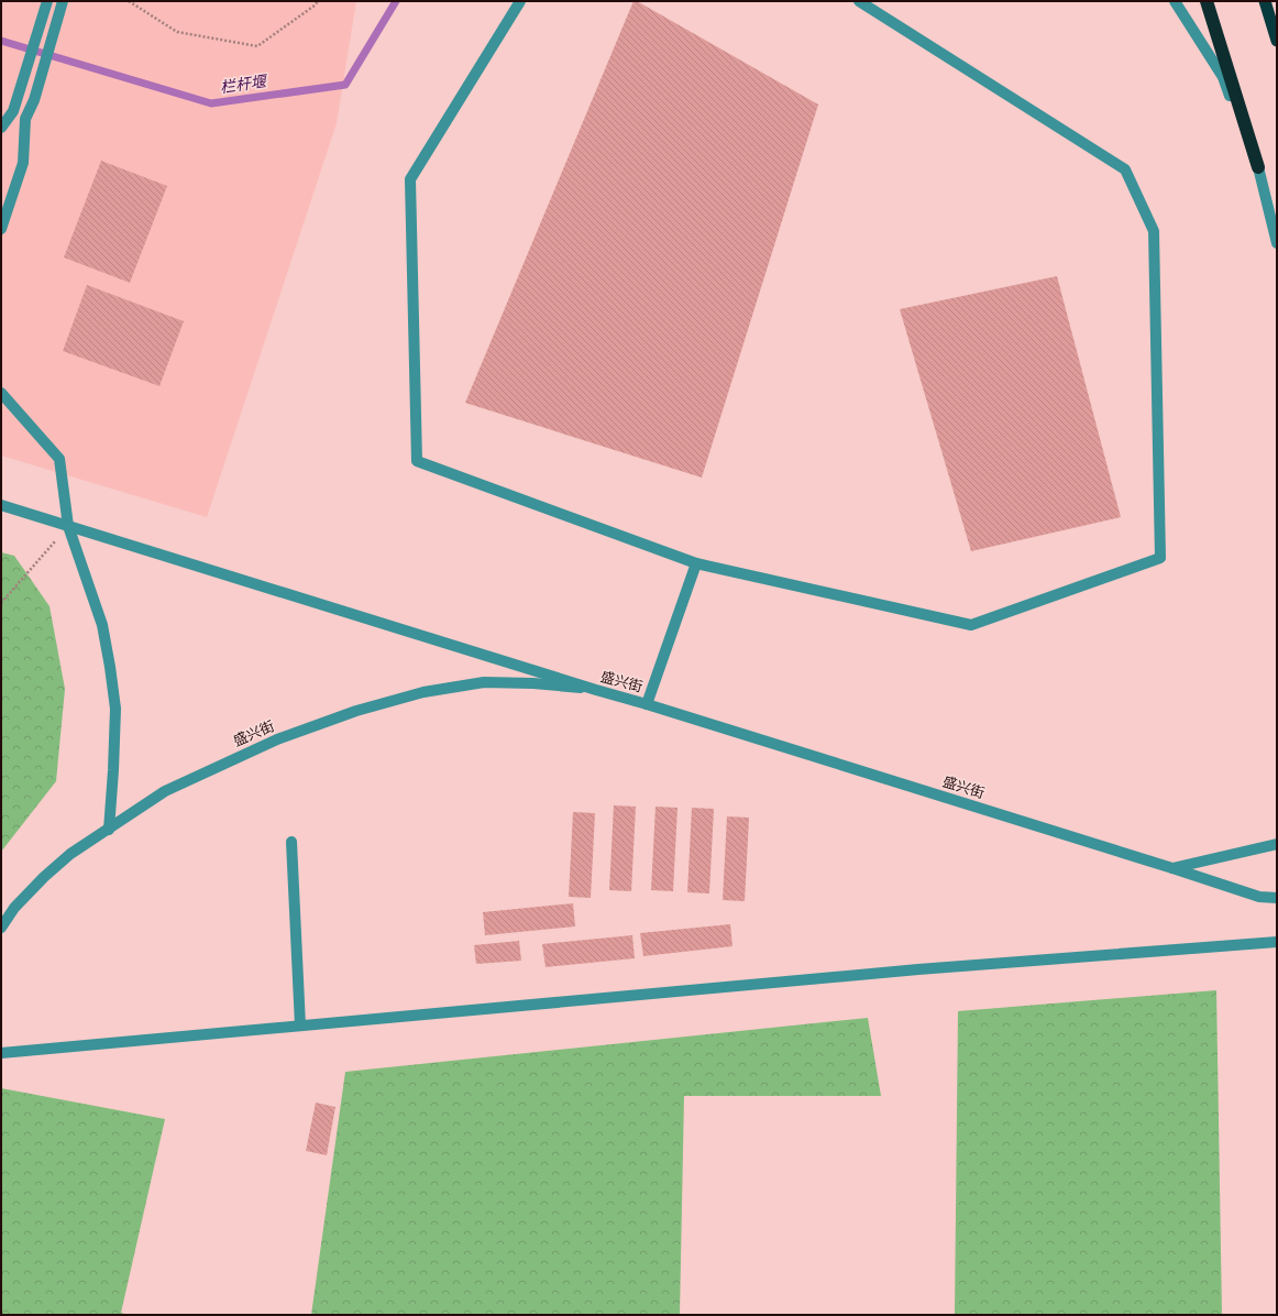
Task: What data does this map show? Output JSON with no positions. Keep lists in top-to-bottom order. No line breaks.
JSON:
{"streets":{"street":["盛兴街"]},"water":["栏杆堰"]}
